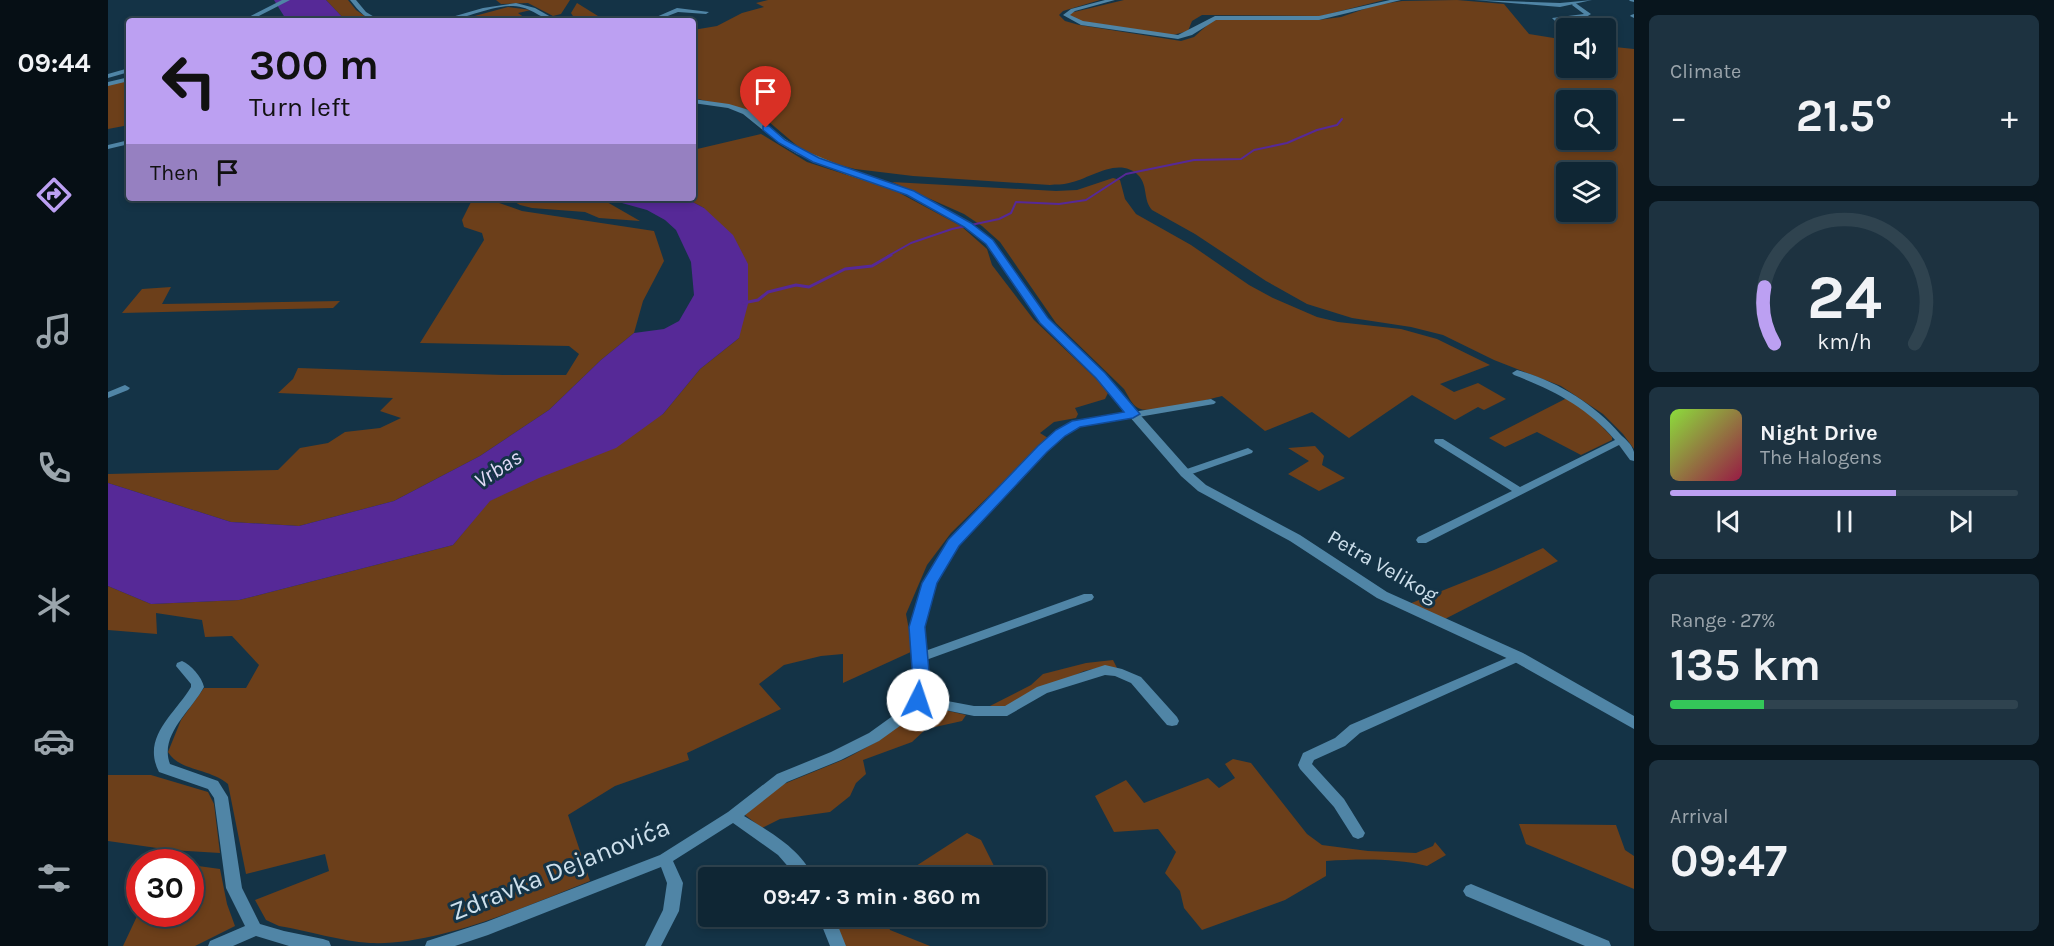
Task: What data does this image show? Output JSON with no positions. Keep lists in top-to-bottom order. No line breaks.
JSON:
{"streets":{"street":["Petra Velikog","Zdravka Dejanovića"]},"water":["Vrbas"],"page":{"tabs":"09:44","tile":["Climate",["Range · 27%","135 km"],["Arrival","09:47"]],"turn":["300 m","Turn left"],"heat":["−","21.5°","+"],"then":"Then","song":["Night Drive","The Halogens"],"limit":"30","trip":"09:47 · 3 min · 860 m","gauge":["24","km/h"]}}
